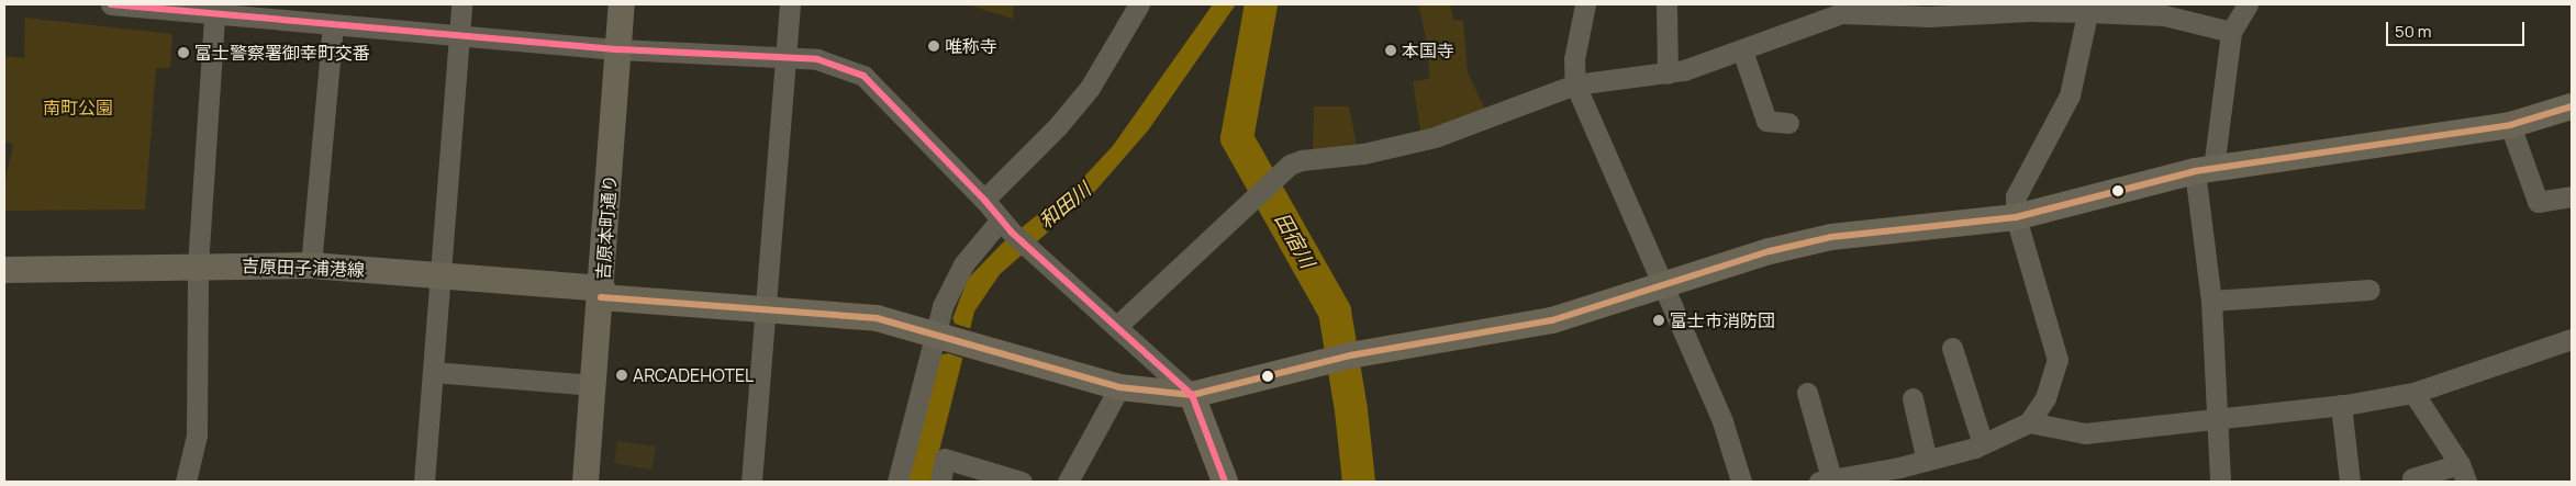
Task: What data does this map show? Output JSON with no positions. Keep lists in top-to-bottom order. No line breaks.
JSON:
{"streets":{"main road":["吉原本町通り","吉原田子浦港線"]},"crossings":[["吉原本町通り","吉原田子浦港線"]],"water":["和田川","田宿川"],"parks":["南町公園"],"places":["唯称寺","本国寺","富士警察署御幸町交番","富士市消防団","ARCADEHOTEL"],"scale_bar":"50 m"}
